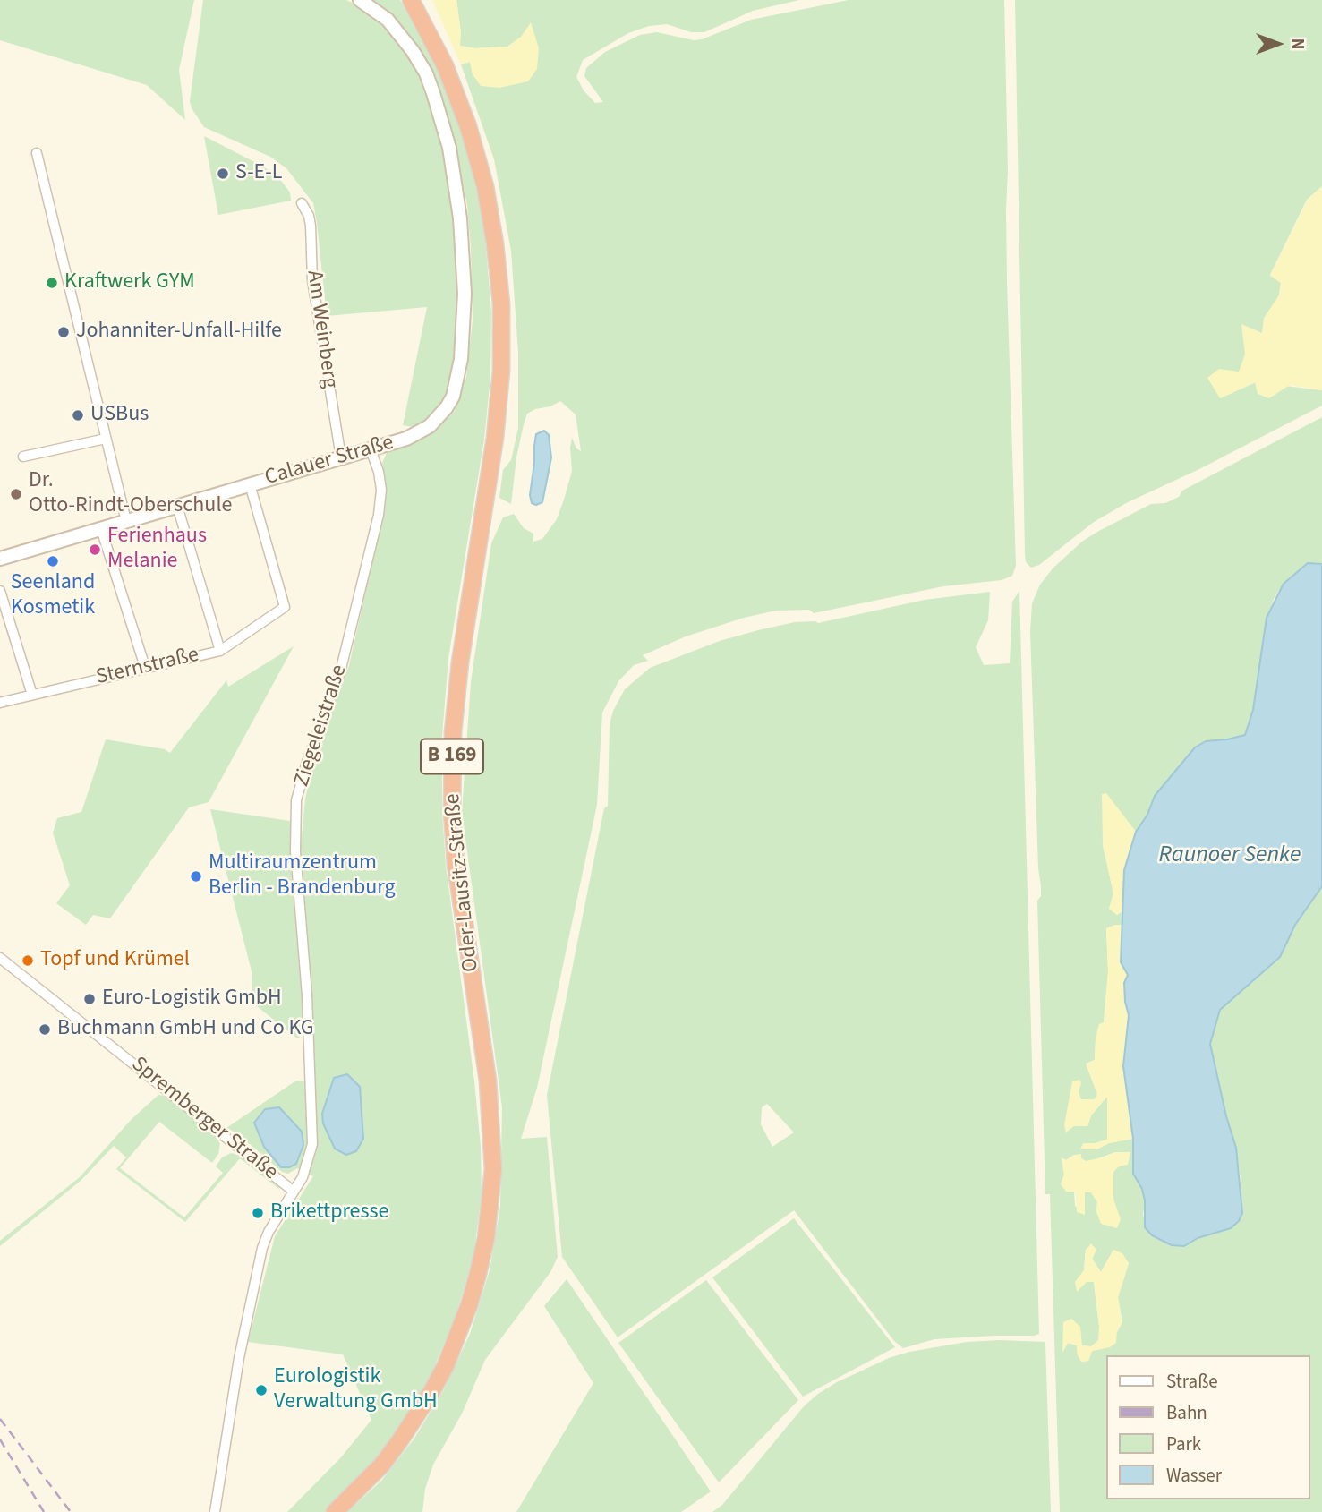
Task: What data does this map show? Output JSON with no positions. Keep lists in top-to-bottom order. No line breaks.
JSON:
{"streets":{"highway":["B 169","Oder-Lausitz-Straße"],"street":["Am Weinberg","Calauer Straße","Sternstraße","Ziegeleistraße","Spremberger Straße"]},"crossings":[["Am Weinberg","Calauer Straße"],["Calauer Straße","Sternstraße"],["Calauer Straße","Ziegeleistraße"],["Ziegeleistraße","Spremberger Straße"]],"water":["Raunoer Senke"],"places":["S-E-L","Kraftwerk GYM","Johanniter-Unfall-Hilfe","USBus","Dr. Otto-Rindt-Oberschule","Ferienhaus Melanie","Seenland Kosmetik","Multiraumzentrum Berlin - Brandenburg","Topf und Krümel","Euro-Logistik GmbH","Buchmann GmbH und Co KG","Brikettpresse","Eurologistik Verwaltung GmbH"],"legend":["Straße","Bahn","Park","Wasser"],"north":"right"}
